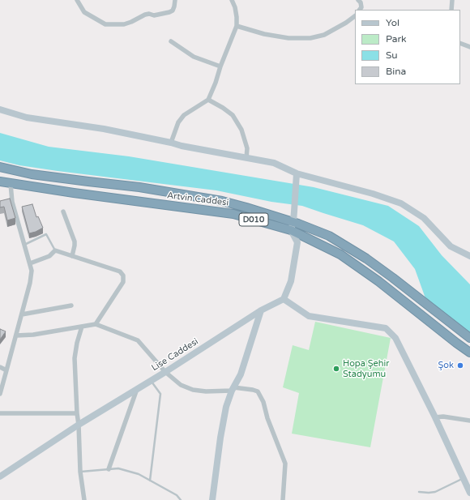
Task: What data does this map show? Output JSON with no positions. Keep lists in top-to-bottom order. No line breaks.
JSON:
{"streets":{"highway":["Artvin Caddesi","D010"],"street":["Lise Caddesi"]},"places":["Şok","Hopa Şehir Stadyumu"],"legend":["Yol","Park","Su","Bina"]}
